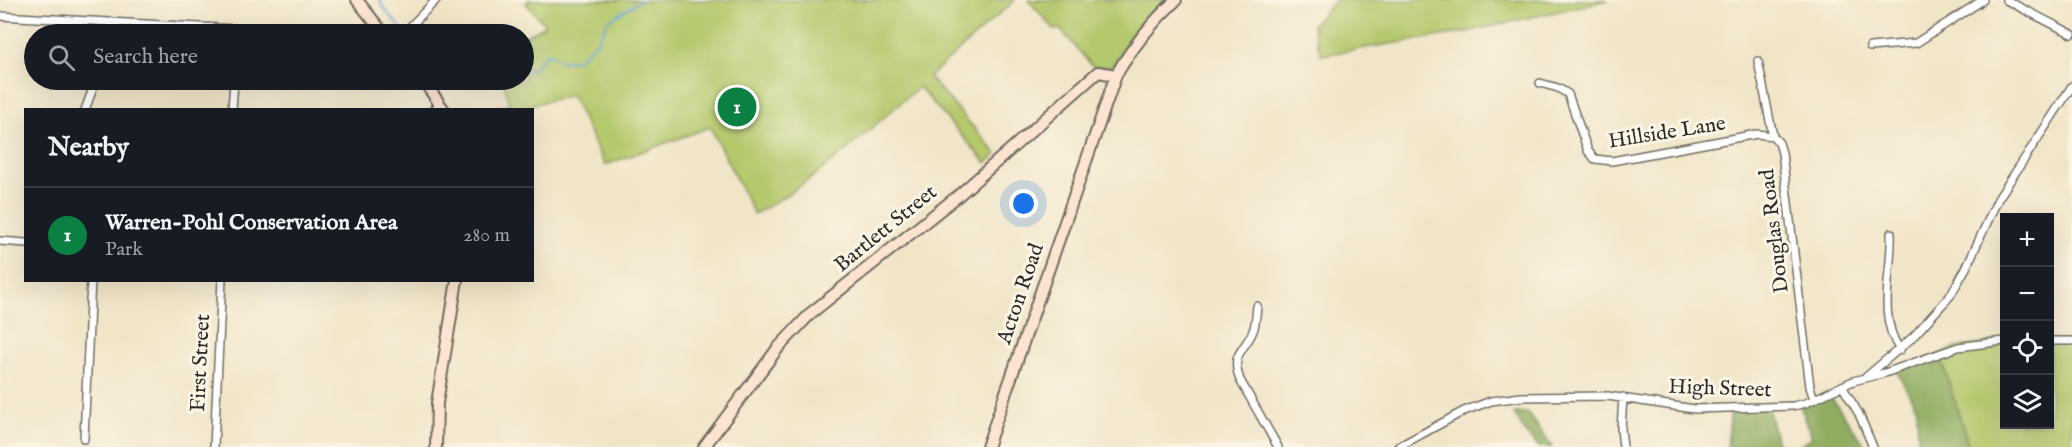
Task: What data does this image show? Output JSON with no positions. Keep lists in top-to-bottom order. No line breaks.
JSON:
{"streets":{"main road":["Bartlett Street","Acton Road"],"street":["Hillside Lane","Douglas Road","First Street","High Street"]},"crossings":[["Hillside Lane","Douglas Road"],["Bartlett Street","Acton Road"],["Douglas Road","High Street"]],"page":{"search":"Search here","pins":"1","heading":"Nearby","list":[{"mark":"1","name":"Warren-Pohl Conservation Area","note":"Park","value":"280 m"}],"map_buttons":["+","−"]}}
